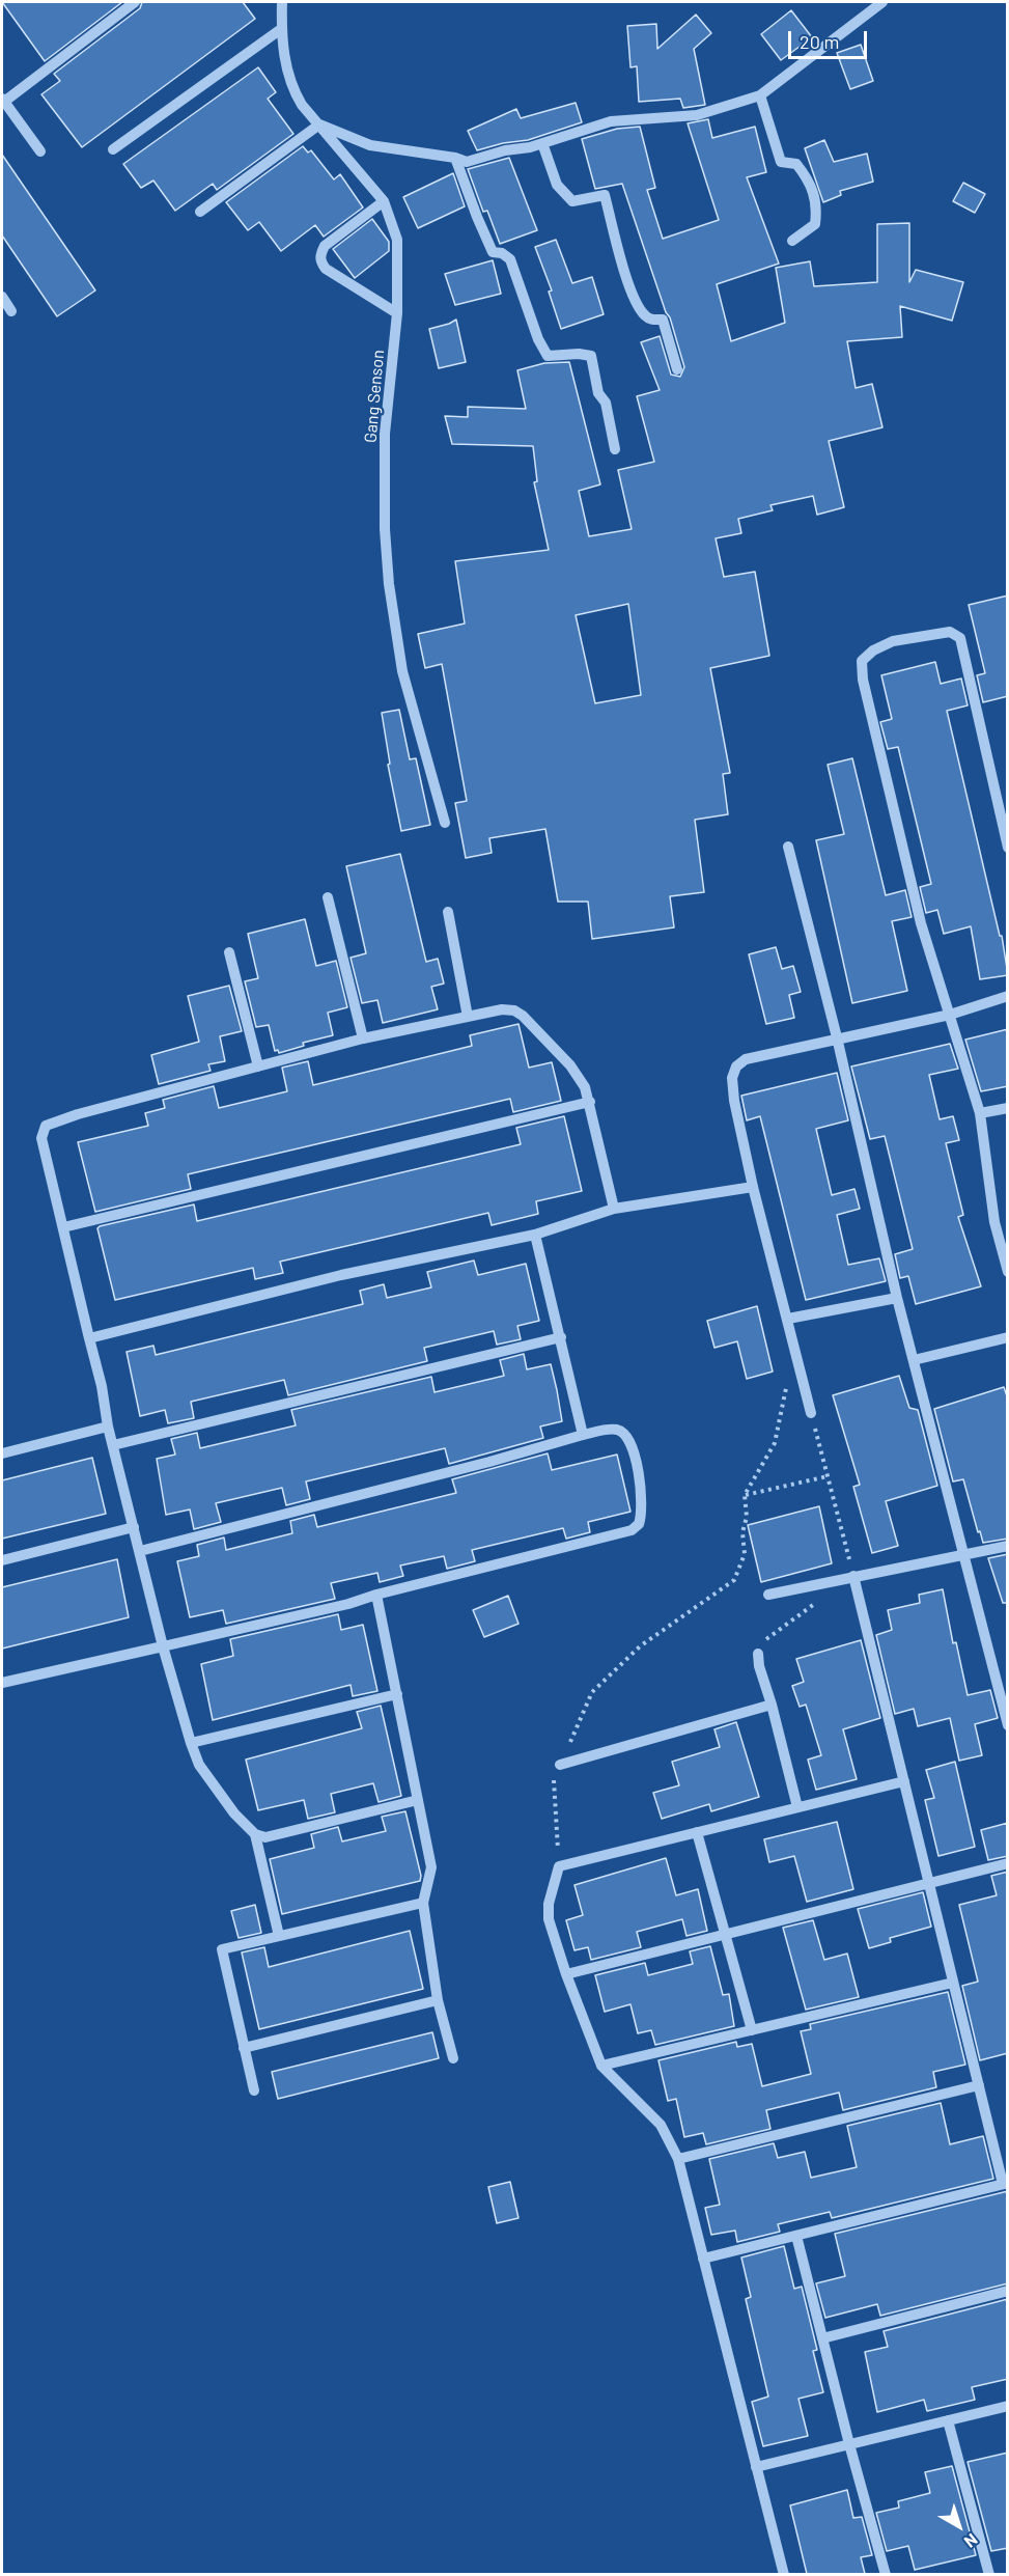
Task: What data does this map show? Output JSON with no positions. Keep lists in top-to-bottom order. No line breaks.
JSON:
{"streets":{"street":["Gang Senson"]},"scale_bar":"20 m","north":"bottom right"}
